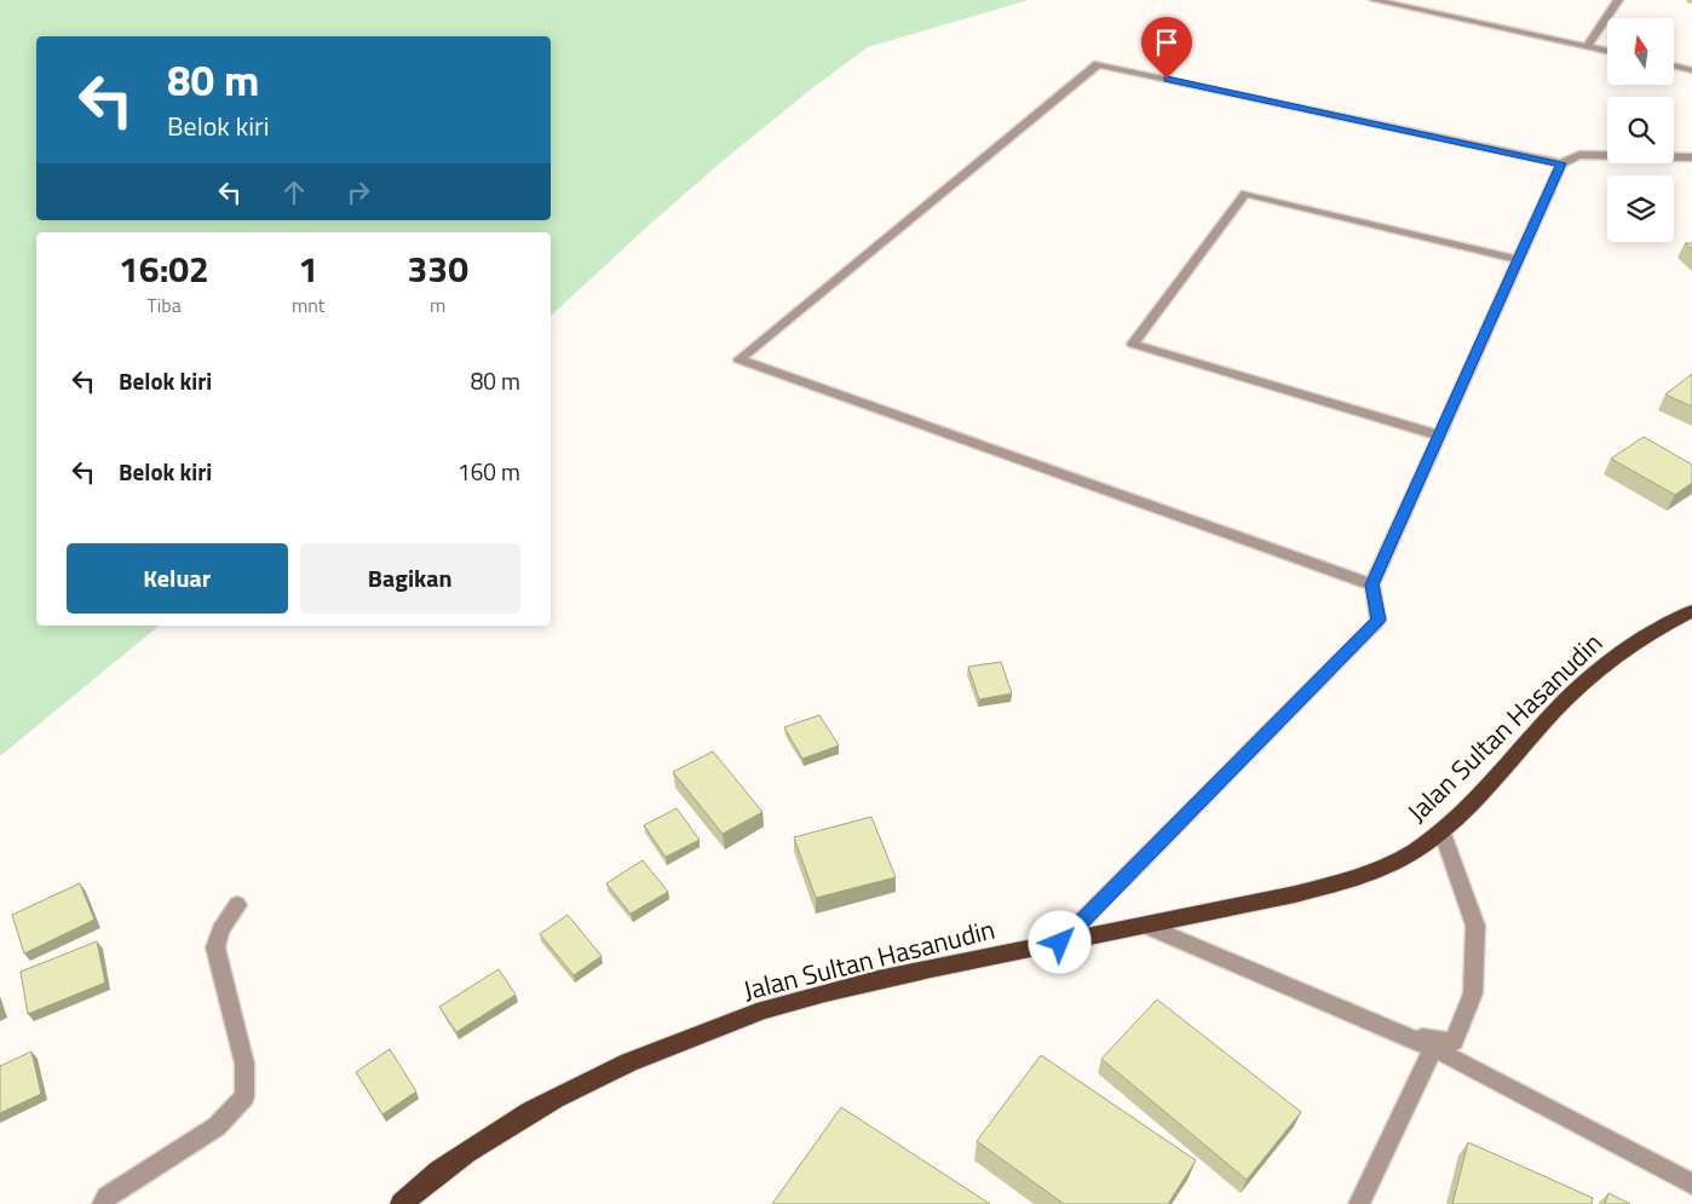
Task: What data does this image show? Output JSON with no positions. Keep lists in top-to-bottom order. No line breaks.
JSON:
{"streets":{"highway":["Jalan Sultan Hasanudin"]},"north":"top","page":{"turn":["80 m","Belok kiri"],"eta":["16:02","Tiba","1","mnt","330","m"],"list":[{"name":"Belok kiri","value":"80 m"},{"name":"Belok kiri","value":"160 m"}],"buttons":["Keluar","Bagikan"]}}
